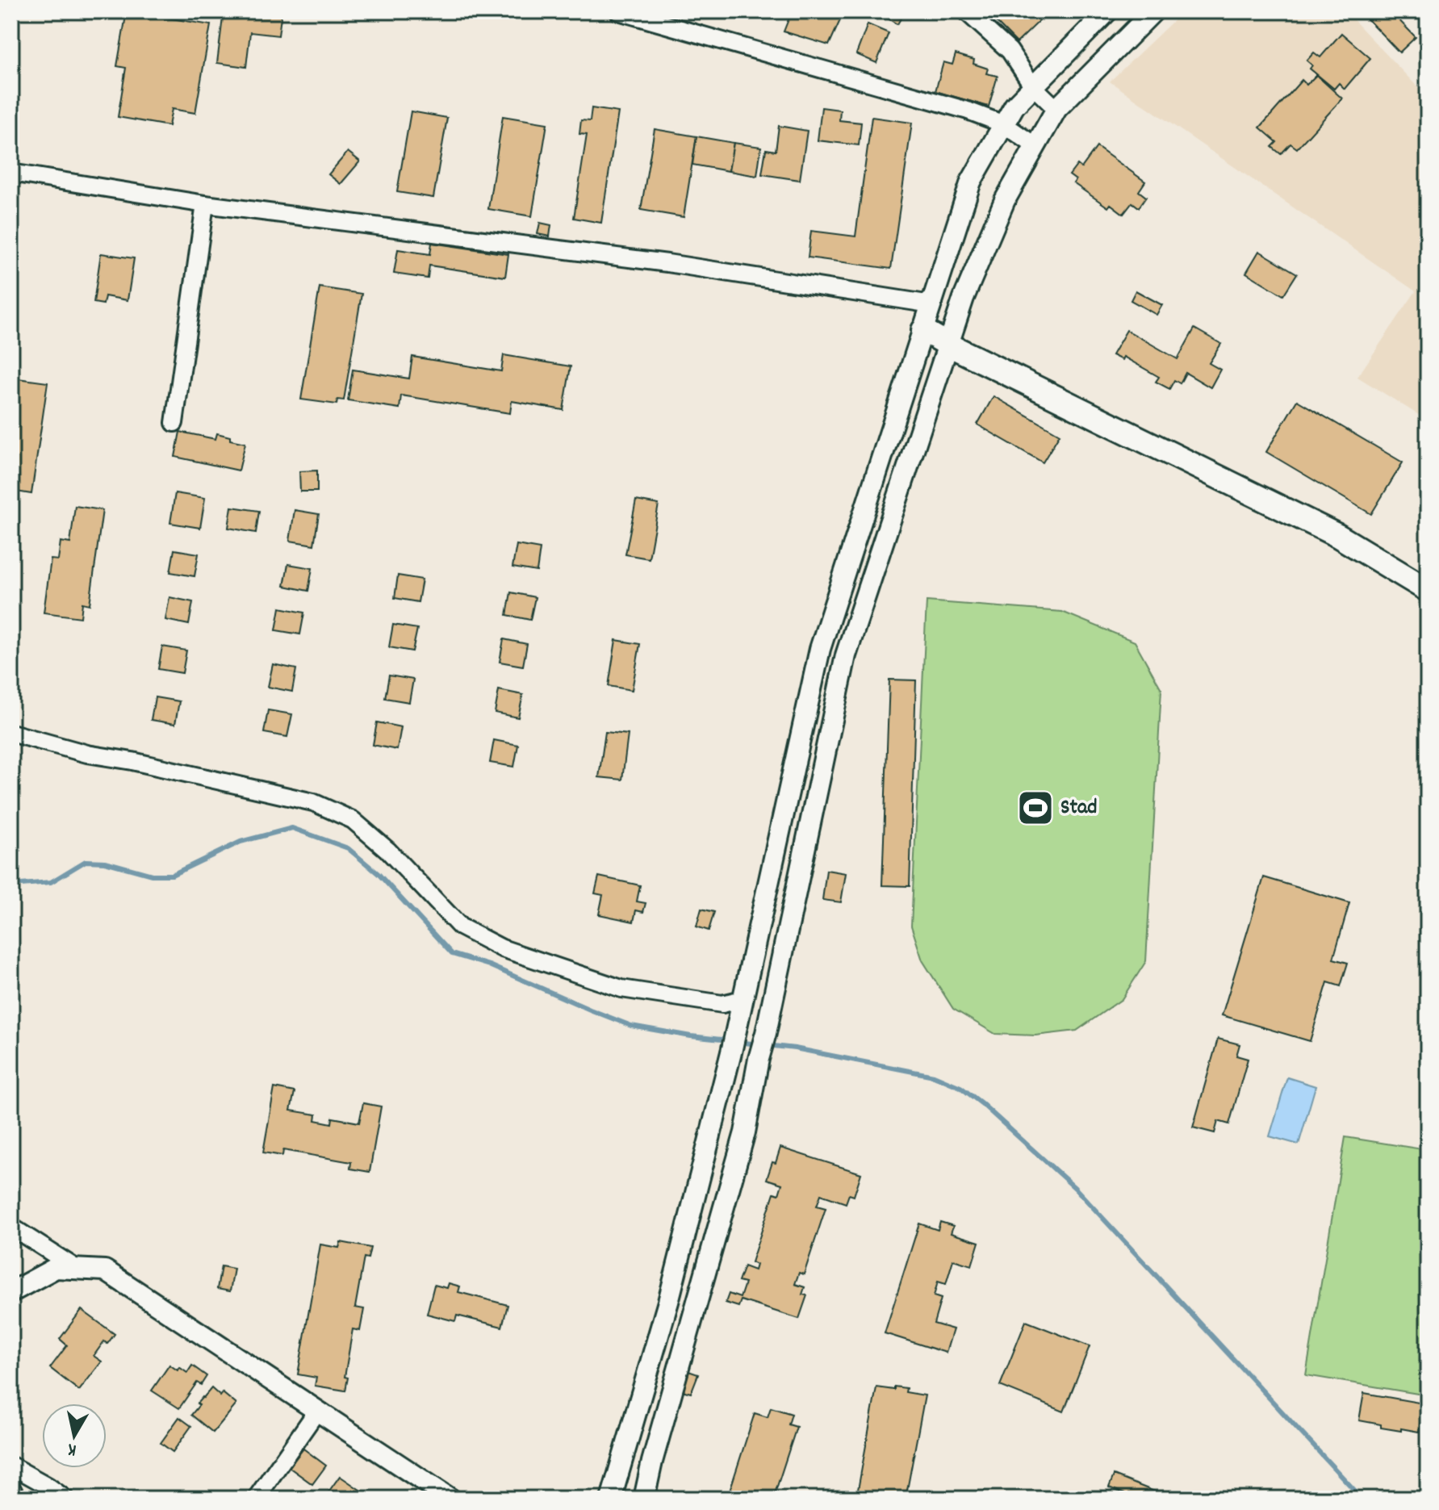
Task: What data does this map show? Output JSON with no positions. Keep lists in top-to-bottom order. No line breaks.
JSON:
{"places":{"sports":["Stad"]},"north":"bottom"}
